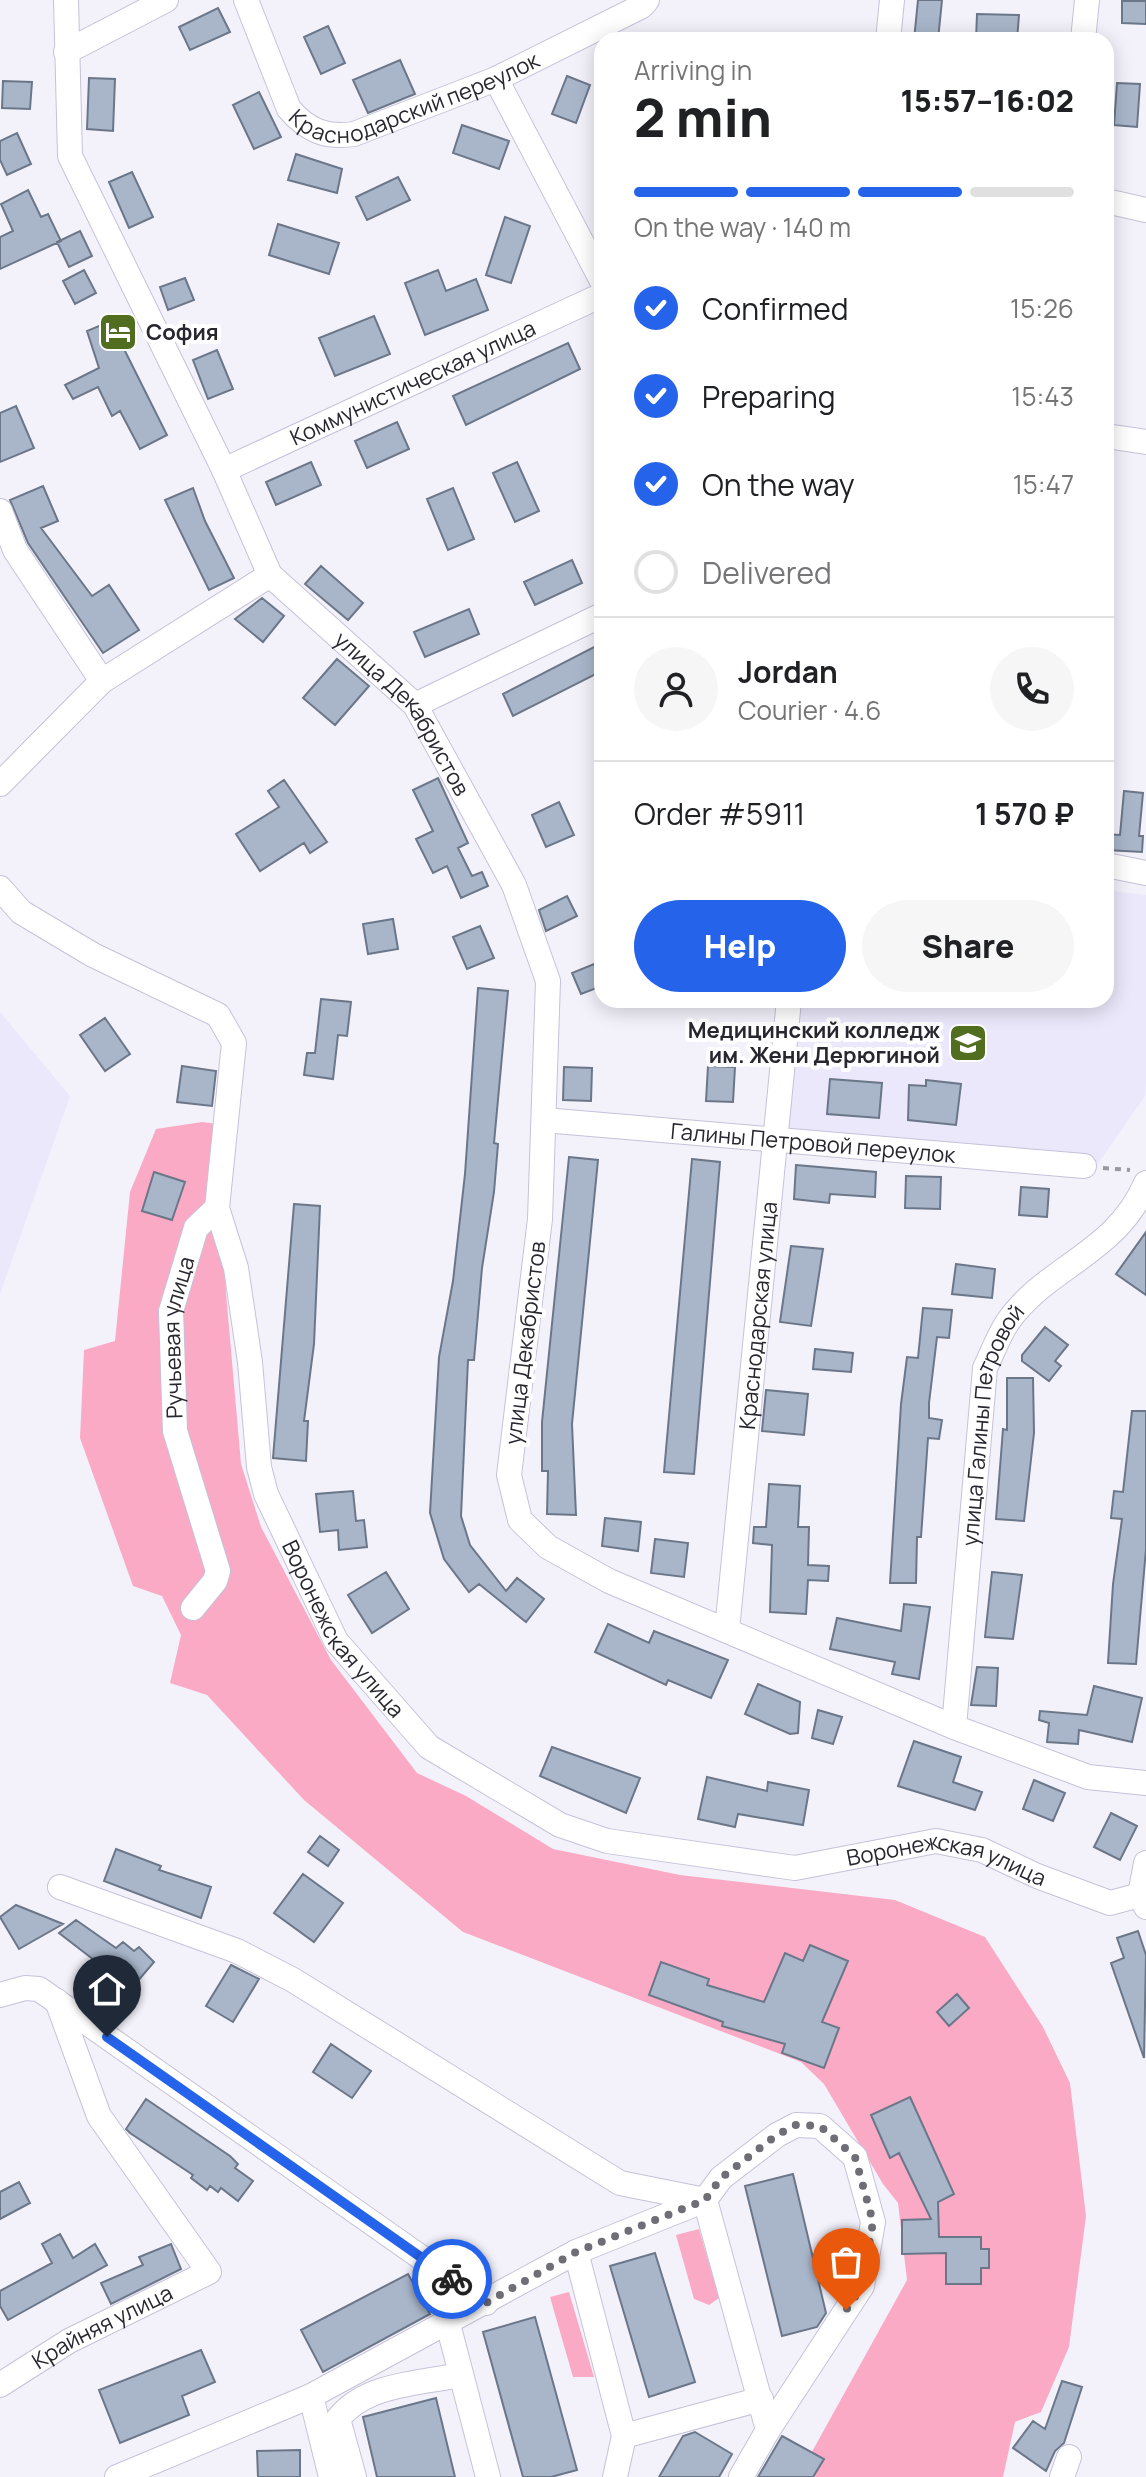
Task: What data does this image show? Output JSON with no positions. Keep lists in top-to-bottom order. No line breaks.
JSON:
{"streets":{"street":["Краснодарский переулок","Коммунистическая улица","улица Декабристов","Галины Петровой переулок","Краснодарская улица","Ручьевая улица","улица Галины Петровой","Воронежская улица","Крайняя улица"]},"crossings":[["Коммунистическая улица","улица Декабристов"],["улица Декабристов","Галины Петровой переулок"],["улица Декабристов","Краснодарская улица"],["улица Декабристов","улица Галины Петровой"],["Галины Петровой переулок","Краснодарская улица"],["Ручьевая улица","Воронежская улица"]],"places":{"hotel":["София"],"school or university":["Медицинский колледж им. Жени Дерюгиной"]},"page":{"heading":["2 min","Arriving in","15:57–16:02"],"panel":["Jordan","Courier · 4.6","Order #5911","1 570 ₽"],"bar":"On the way · 140 m","list":[["Confirmed","15:26"],["Preparing","15:43"],["On the way","15:47"],"Delivered"],"buttons":["Help","Share"]}}
